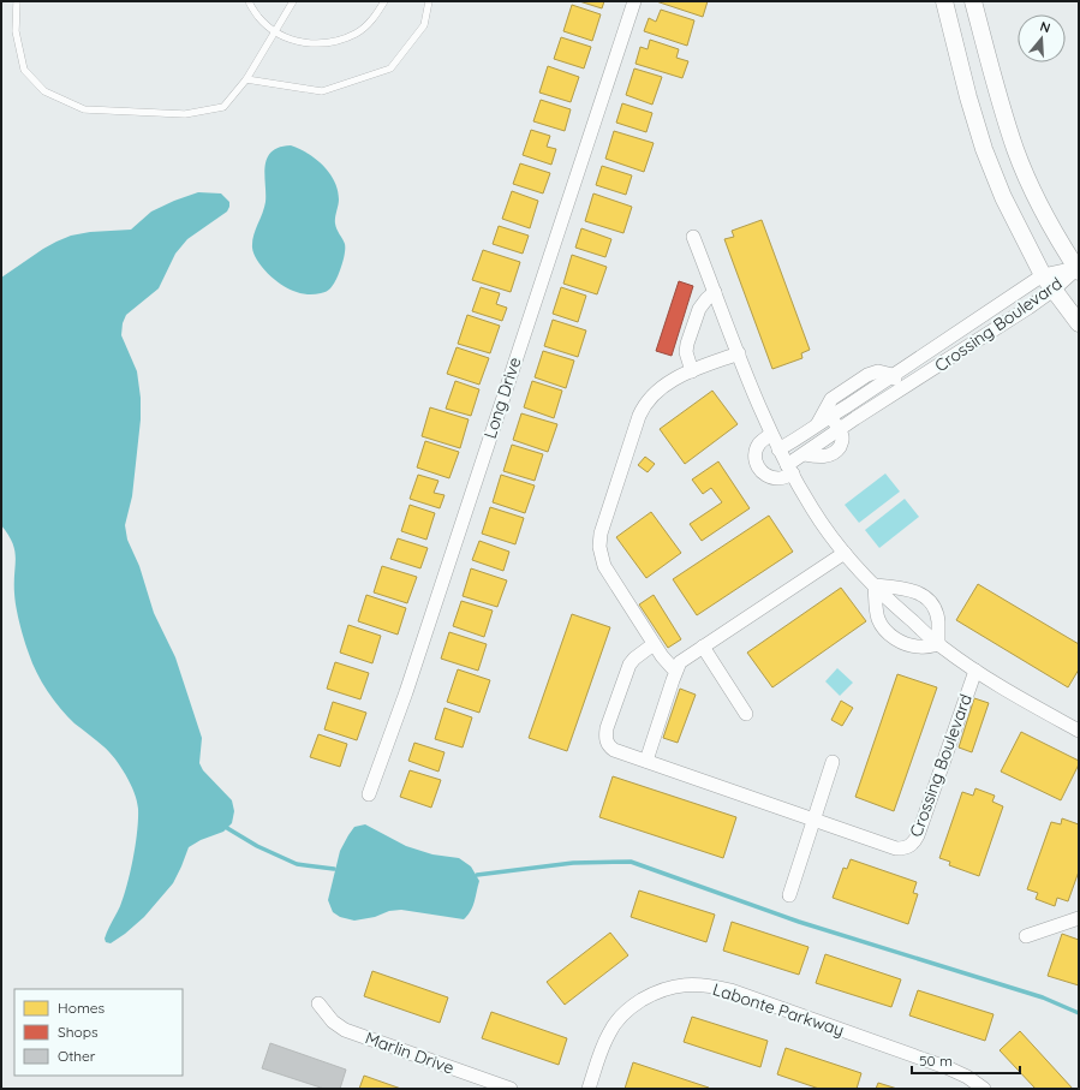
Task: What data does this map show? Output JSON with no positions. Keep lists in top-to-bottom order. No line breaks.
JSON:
{"streets":{"street":["Crossing Boulevard","Long Drive","Labonte Parkway","Marlin Drive"]},"legend":["Homes","Shops","Other"],"scale_bar":"50 m","north":"top"}
